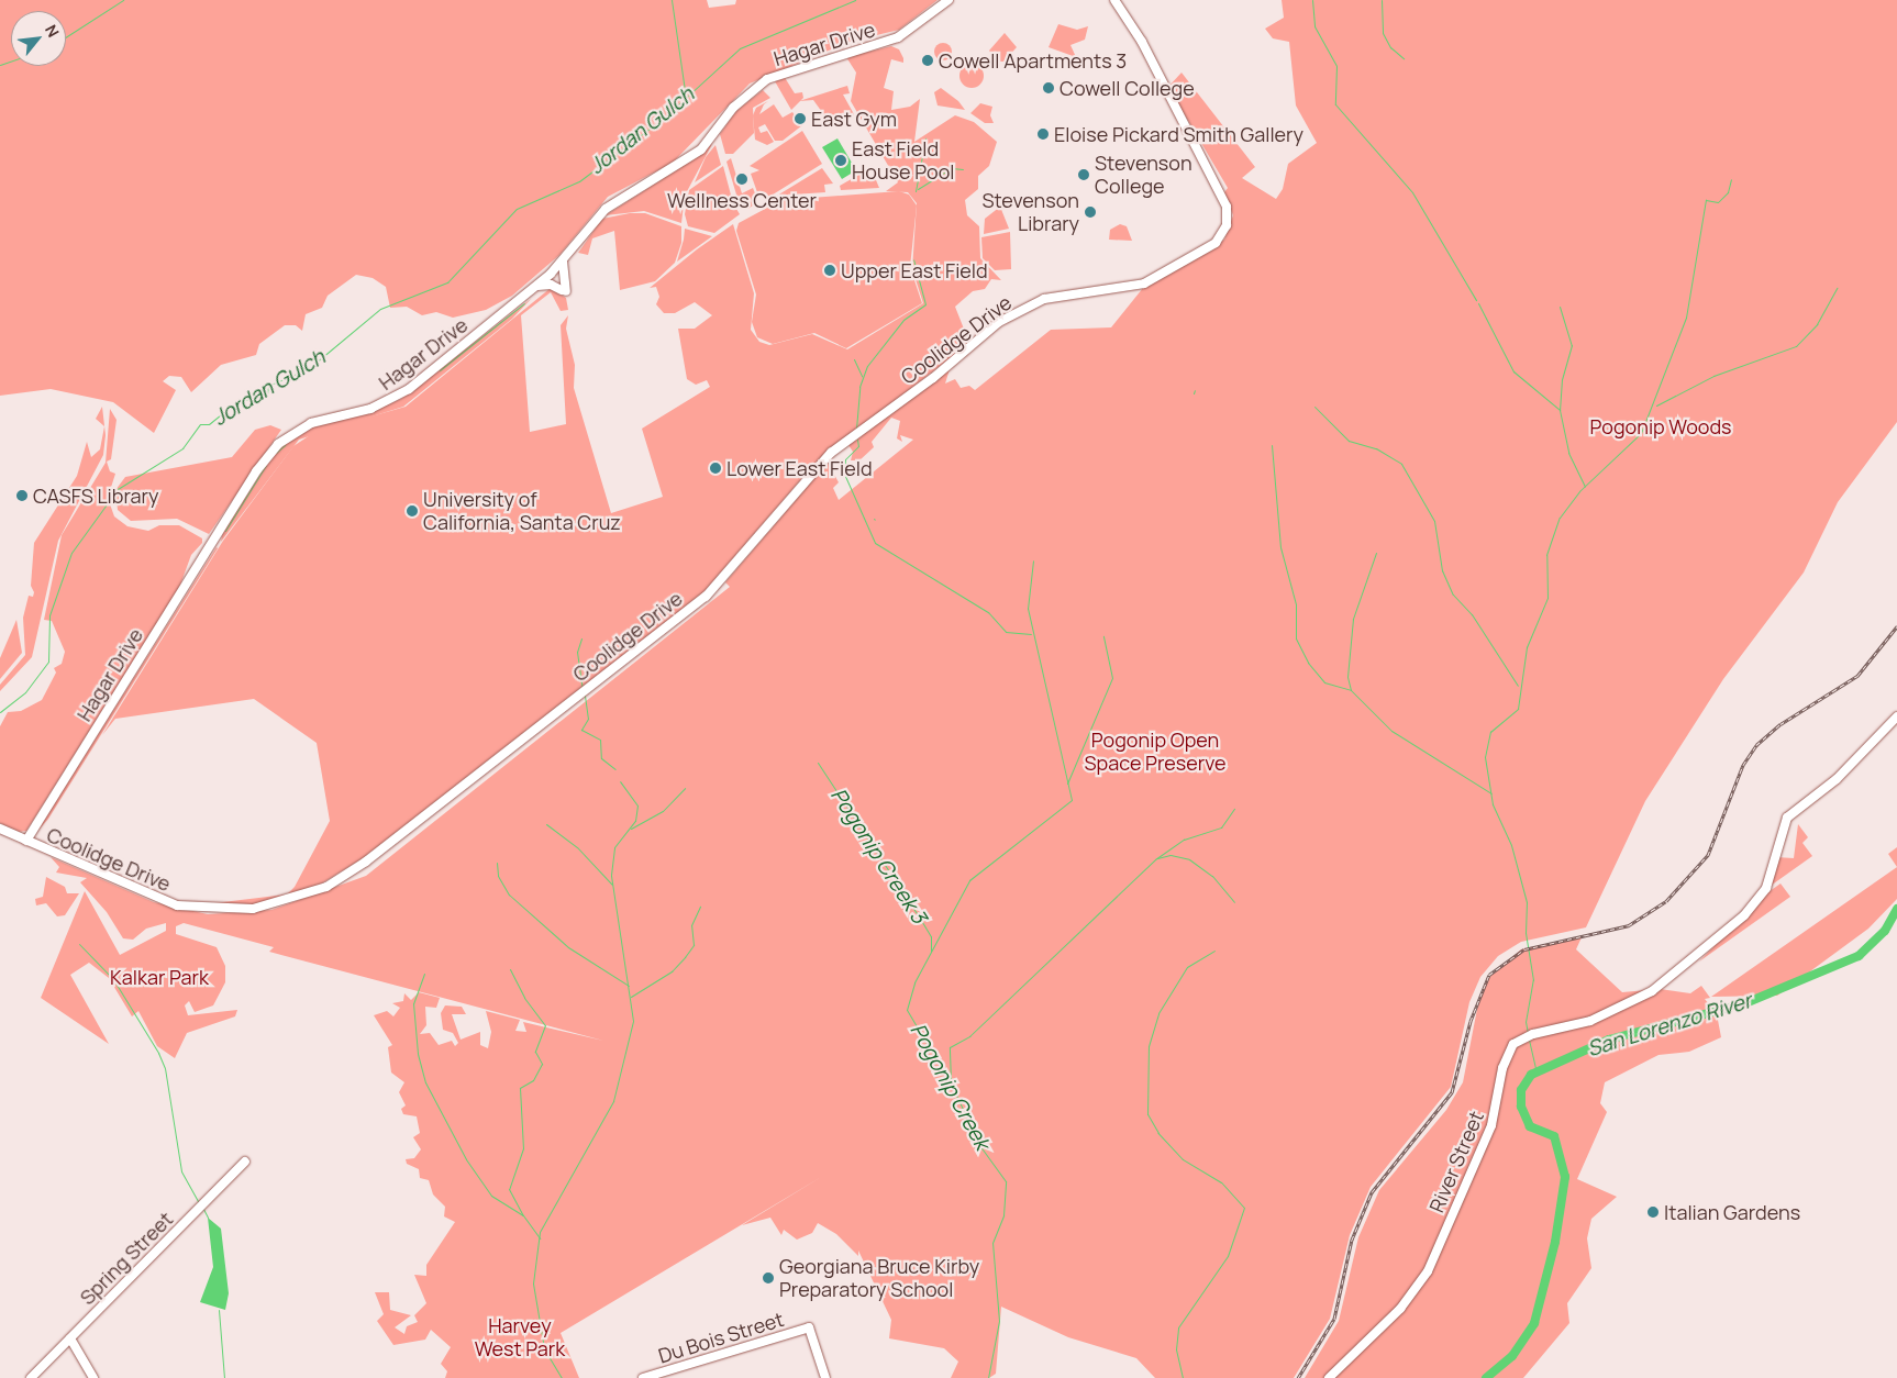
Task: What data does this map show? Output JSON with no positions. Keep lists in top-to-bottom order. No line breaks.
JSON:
{"streets":{"main road":["Hagar Drive","Coolidge Drive","River Street","Spring Street","Du Bois Street"]},"crossings":[["Hagar Drive","Coolidge Drive"]],"water":["Jordan Gulch","Pogonip Creek 3","San Lorenzo River","Pogonip Creek"],"parks":["Pogonip Woods","Pogonip Open Space Preserve","Kalkar Park","Harvey West Park"],"places":["Cowell Apartments 3","Cowell College","East Gym","Eloise Pickard Smith Gallery","East Field House Pool","Stevenson College","Wellness Center","Stevenson Library","Upper East Field","Lower East Field","CASFS Library","University of California, Santa Cruz","Italian Gardens","Georgiana Bruce Kirby Preparatory School"],"north":"top right"}
